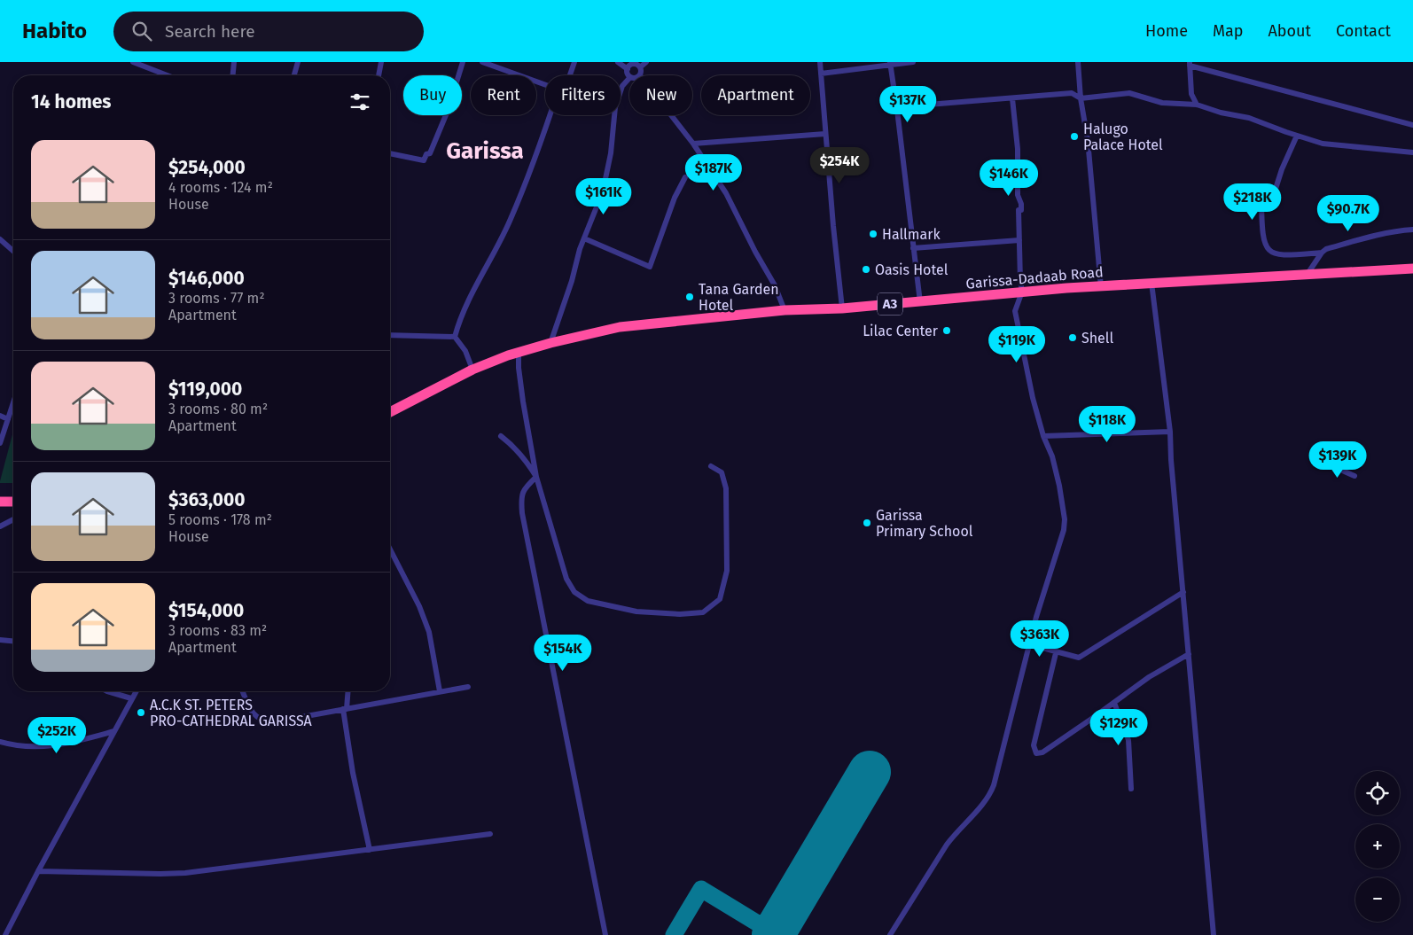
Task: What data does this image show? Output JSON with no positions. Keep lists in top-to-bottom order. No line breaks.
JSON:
{"streets":{"highway":["Garissa-Dadaab Road","A3"]},"districts":["Garissa"],"places":["Halugo Palace Hotel","Hallmark","Oasis Hotel","Tana Garden Hotel","Lilac Center","Shell","Garissa Primary School","A.C.K ST. PETERS PRO-CATHEDRAL GARISSA"],"page":{"header":"Habito","search":"Search here","nav":["Home","Map","About","Contact"],"chip":["Buy","Rent","Filters","New","Apartment"],"heading":"14 homes","price":["$137K","$254K","$187K","$146K","$161K","$218K","$90.7K","$119K","$118K","$139K","$363K","$154K","$129K","$252K"],"list":[{"name":"$254,000","note":"4 rooms · 124 m² · House"},{"name":"$146,000","note":"3 rooms · 77 m² · Apartment"},{"name":"$119,000","note":"3 rooms · 80 m² · Apartment"},{"name":"$363,000","note":"5 rooms · 178 m² · House"},{"name":"$154,000","note":"3 rooms · 83 m² · Apartment"}],"map_buttons":["+","−"]}}
